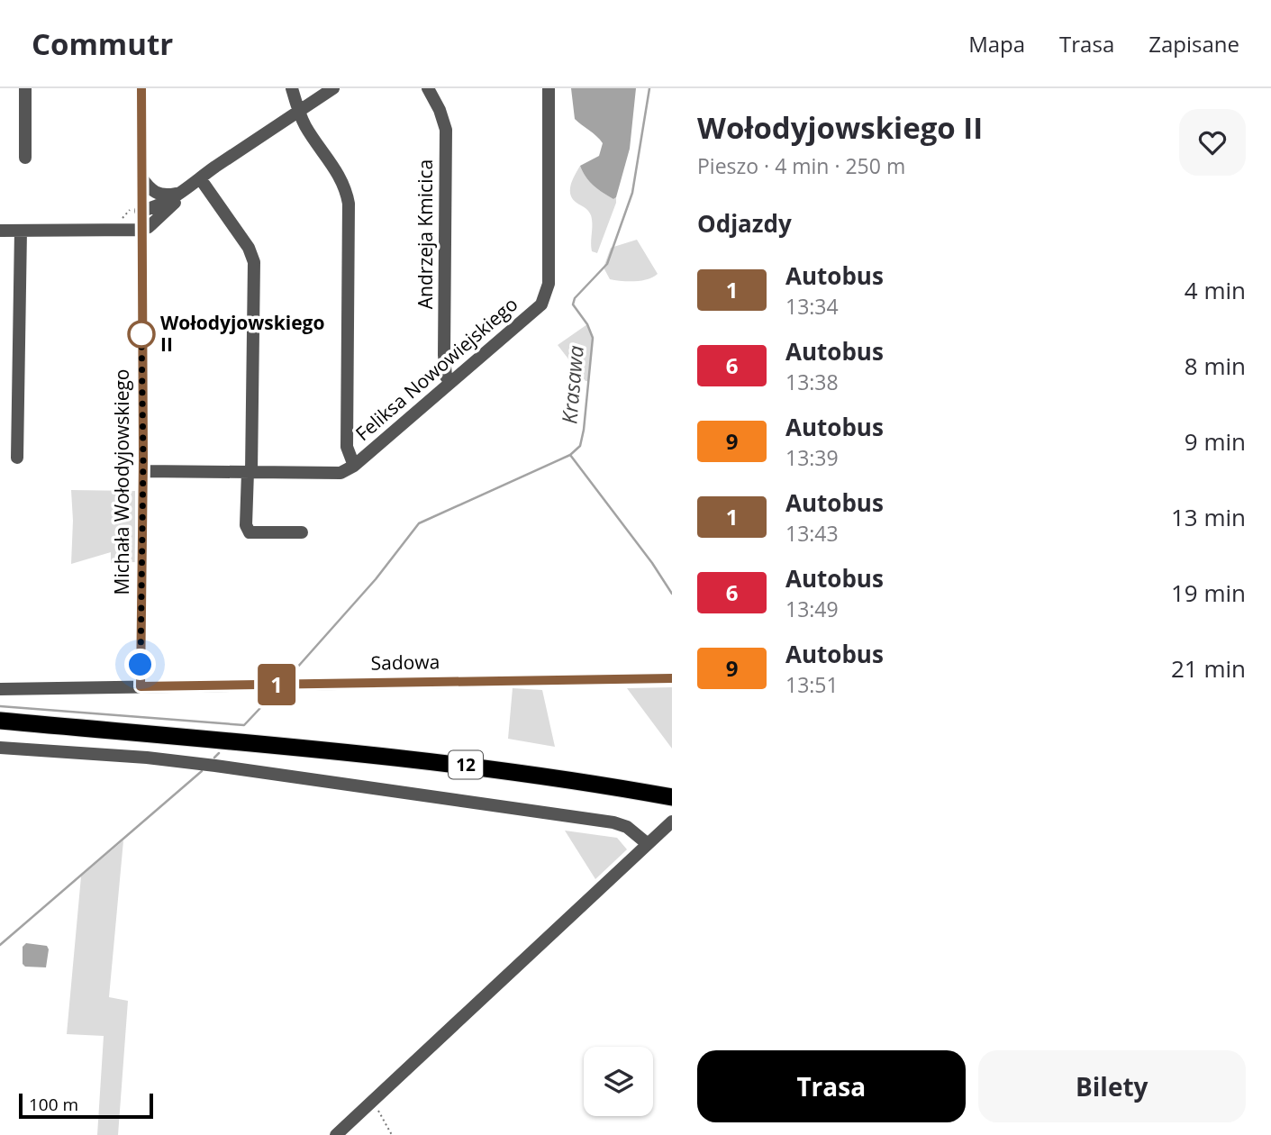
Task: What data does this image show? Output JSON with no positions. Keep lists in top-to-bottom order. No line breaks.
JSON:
{"streets":{"highway":["12"],"street":["Andrzeja Kmicica","Feliksa Nowowiejskiego","Michała Wołodyjowskiego","Sadowa"]},"crossings":[["Andrzeja Kmicica","Feliksa Nowowiejskiego"],["Feliksa Nowowiejskiego","Michała Wołodyjowskiego"],["Michała Wołodyjowskiego","Sadowa"]],"water":["Krasawa"],"places":["Wołodyjowskiego II"],"lines":["bus line 1"],"scale_bar":"100 m","page":{"header":"Commutr","nav":["Mapa","Trasa","Zapisane"],"on_map":"1","heading":[["Wołodyjowskiego II","Pieszo · 4 min · 250 m"],"Odjazdy"],"list":[{"mark":"1","name":"Autobus","note":"13:34","value":"4 min"},{"mark":"6","name":"Autobus","note":"13:38","value":"8 min"},{"mark":"9","name":"Autobus","note":"13:39","value":"9 min"},{"mark":"1","name":"Autobus","note":"13:43","value":"13 min"},{"mark":"6","name":"Autobus","note":"13:49","value":"19 min"},{"mark":"9","name":"Autobus","note":"13:51","value":"21 min"}],"buttons":["Trasa","Bilety"],"scale":"100 m"}}
